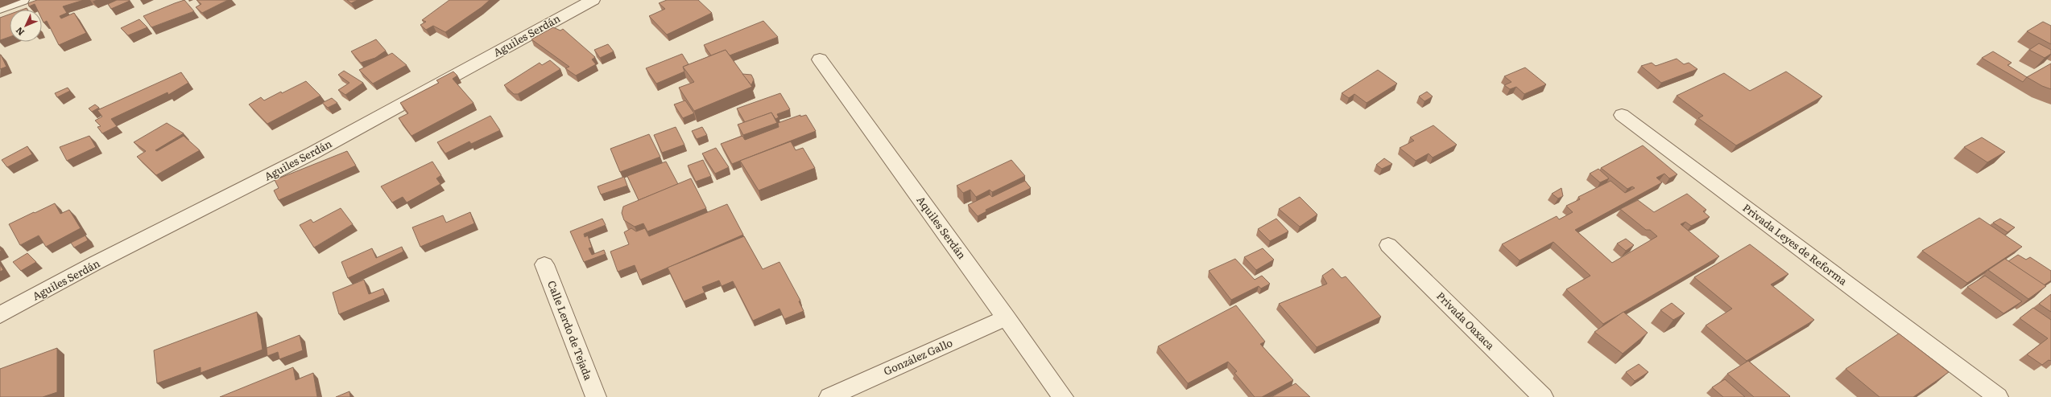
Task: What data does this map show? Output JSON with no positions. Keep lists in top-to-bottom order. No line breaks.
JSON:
{"streets":{"street":["Aguiles Serdán","Aquiles Serdán","Privada Leyes de Reforma","Privada Oaxaca","Calle Lerdo de Tejada","González Gallo"]},"crossings":[["Aquiles Serdán","González Gallo"]],"north":"bottom left"}
